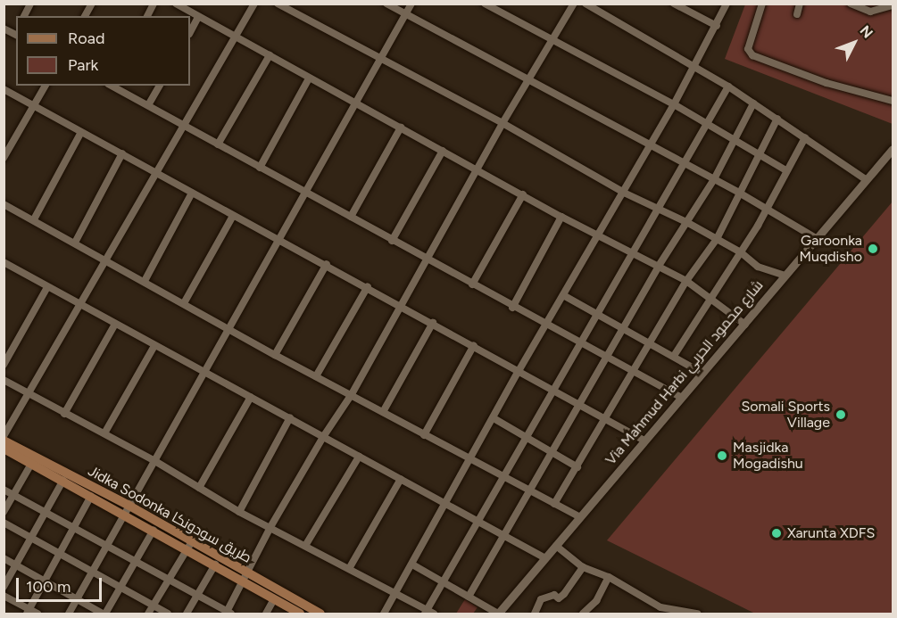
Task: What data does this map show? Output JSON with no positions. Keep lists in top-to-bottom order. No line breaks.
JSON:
{"streets":{"main road":["Jidka Sodonka طريق سودونكا"],"street":["Via Mahmud Harbi شارع محمود الحربي"]},"places":["Garoonka Muqdisho","Somali Sports Village","Masjidka Mogadishu","Xarunta XDFS"],"legend":["Road","Park"],"scale_bar":"100 m","north":"top right"}
